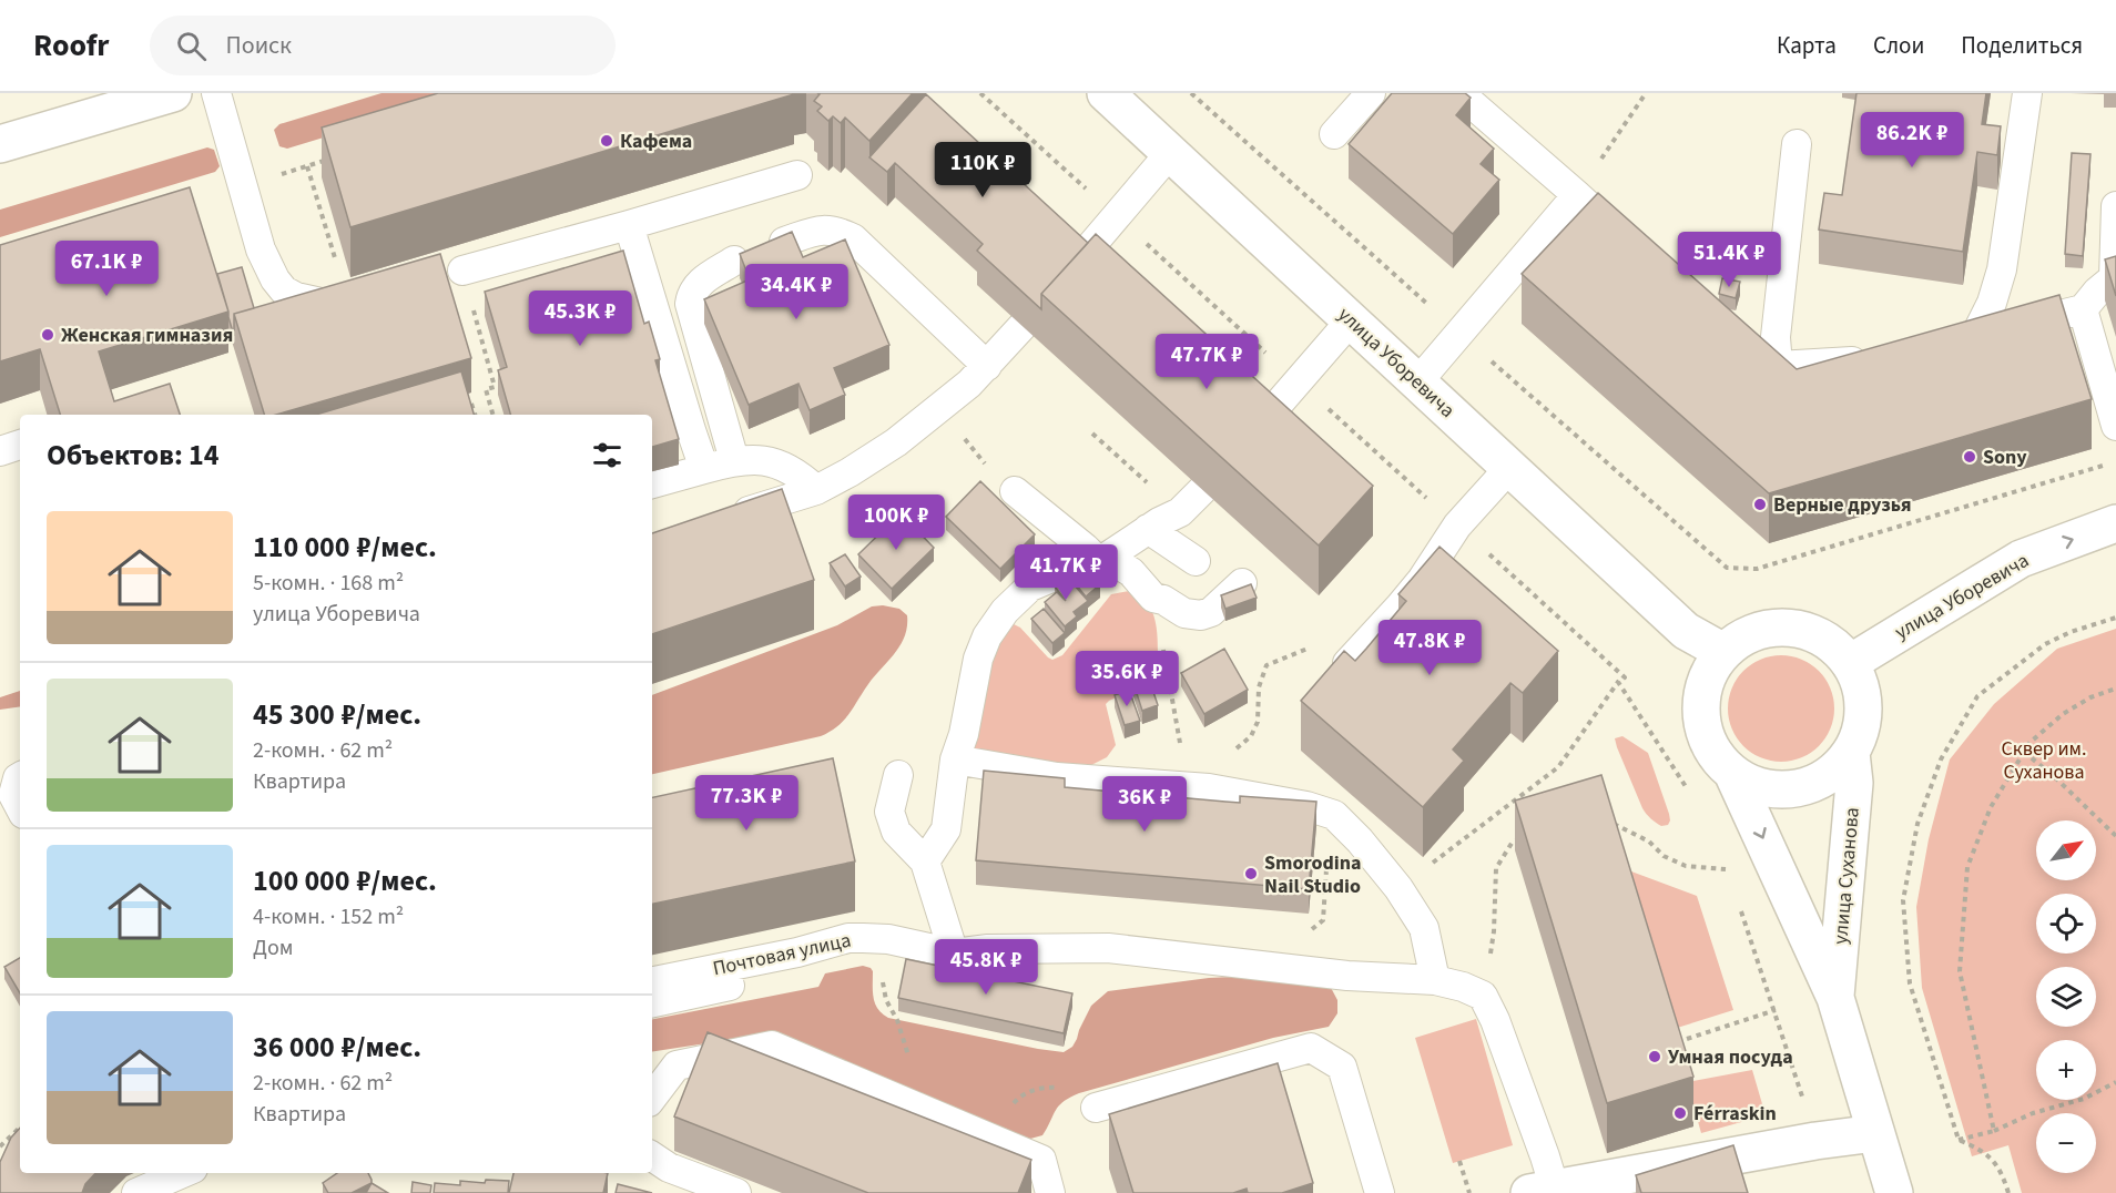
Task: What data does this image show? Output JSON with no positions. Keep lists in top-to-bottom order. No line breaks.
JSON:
{"streets":{"main road":["улица Уборевича","улица Суханова"],"lane":["Почтовая улица"]},"crossings":[["улица Уборевича","улица Суханова"]],"one_way":["улица Суханова"],"parks":["Сквер им. Суханова"],"places":["Кафема","Женская гимназия","Sony","Верные друзья","Smorodina Nail Studio","Умная посуда","Férraskin"],"north":"top right","page":{"header":"Roofr","search":"Поиск","nav":["Карта","Слои","Поделиться"],"price":["86.2K ₽","110K ₽","51.4K ₽","67.1K ₽","34.4K ₽","45.3K ₽","47.7K ₽","100K ₽","41.7K ₽","47.8K ₽","35.6K ₽","77.3K ₽","36K ₽","45.8K ₽"],"heading":"Объектов: 14","list":[{"name":"110 000 ₽/мес.","note":"5-комн. · 168 m² · улица Уборевича"},{"name":"45 300 ₽/мес.","note":"2-комн. · 62 m² · Квартира"},{"name":"100 000 ₽/мес.","note":"4-комн. · 152 m² · Дом"},{"name":"36 000 ₽/мес.","note":"2-комн. · 62 m² · Квартира"}],"map_buttons":["+","−"]}}
